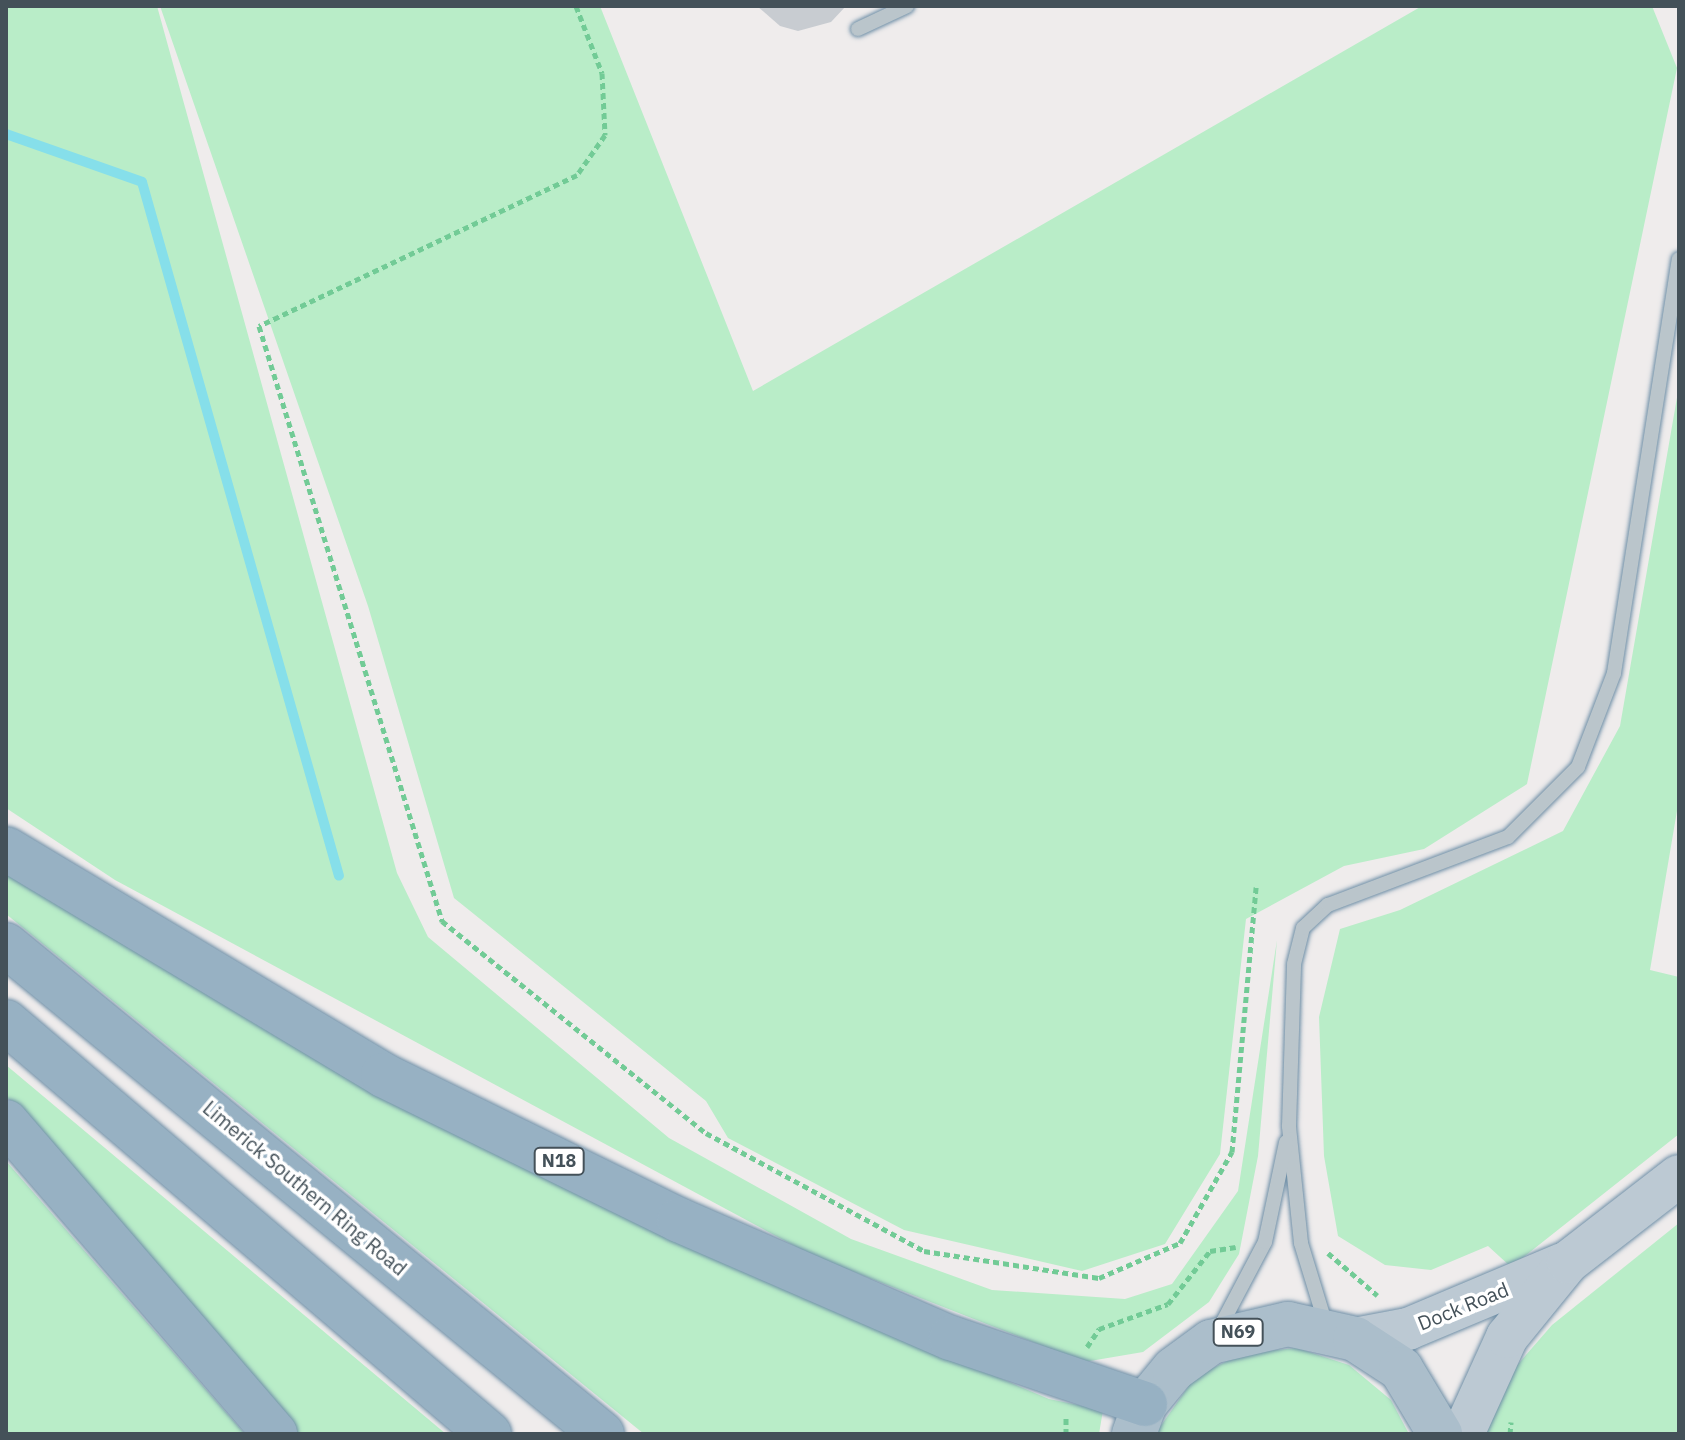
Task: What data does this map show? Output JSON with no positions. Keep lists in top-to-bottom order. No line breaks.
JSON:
{"streets":{"highway":["N18","Limerick Southern Ring Road"],"main road":["Dock Road","N69"]},"crossings":[["N18","N69"],["Dock Road","N69"]]}
